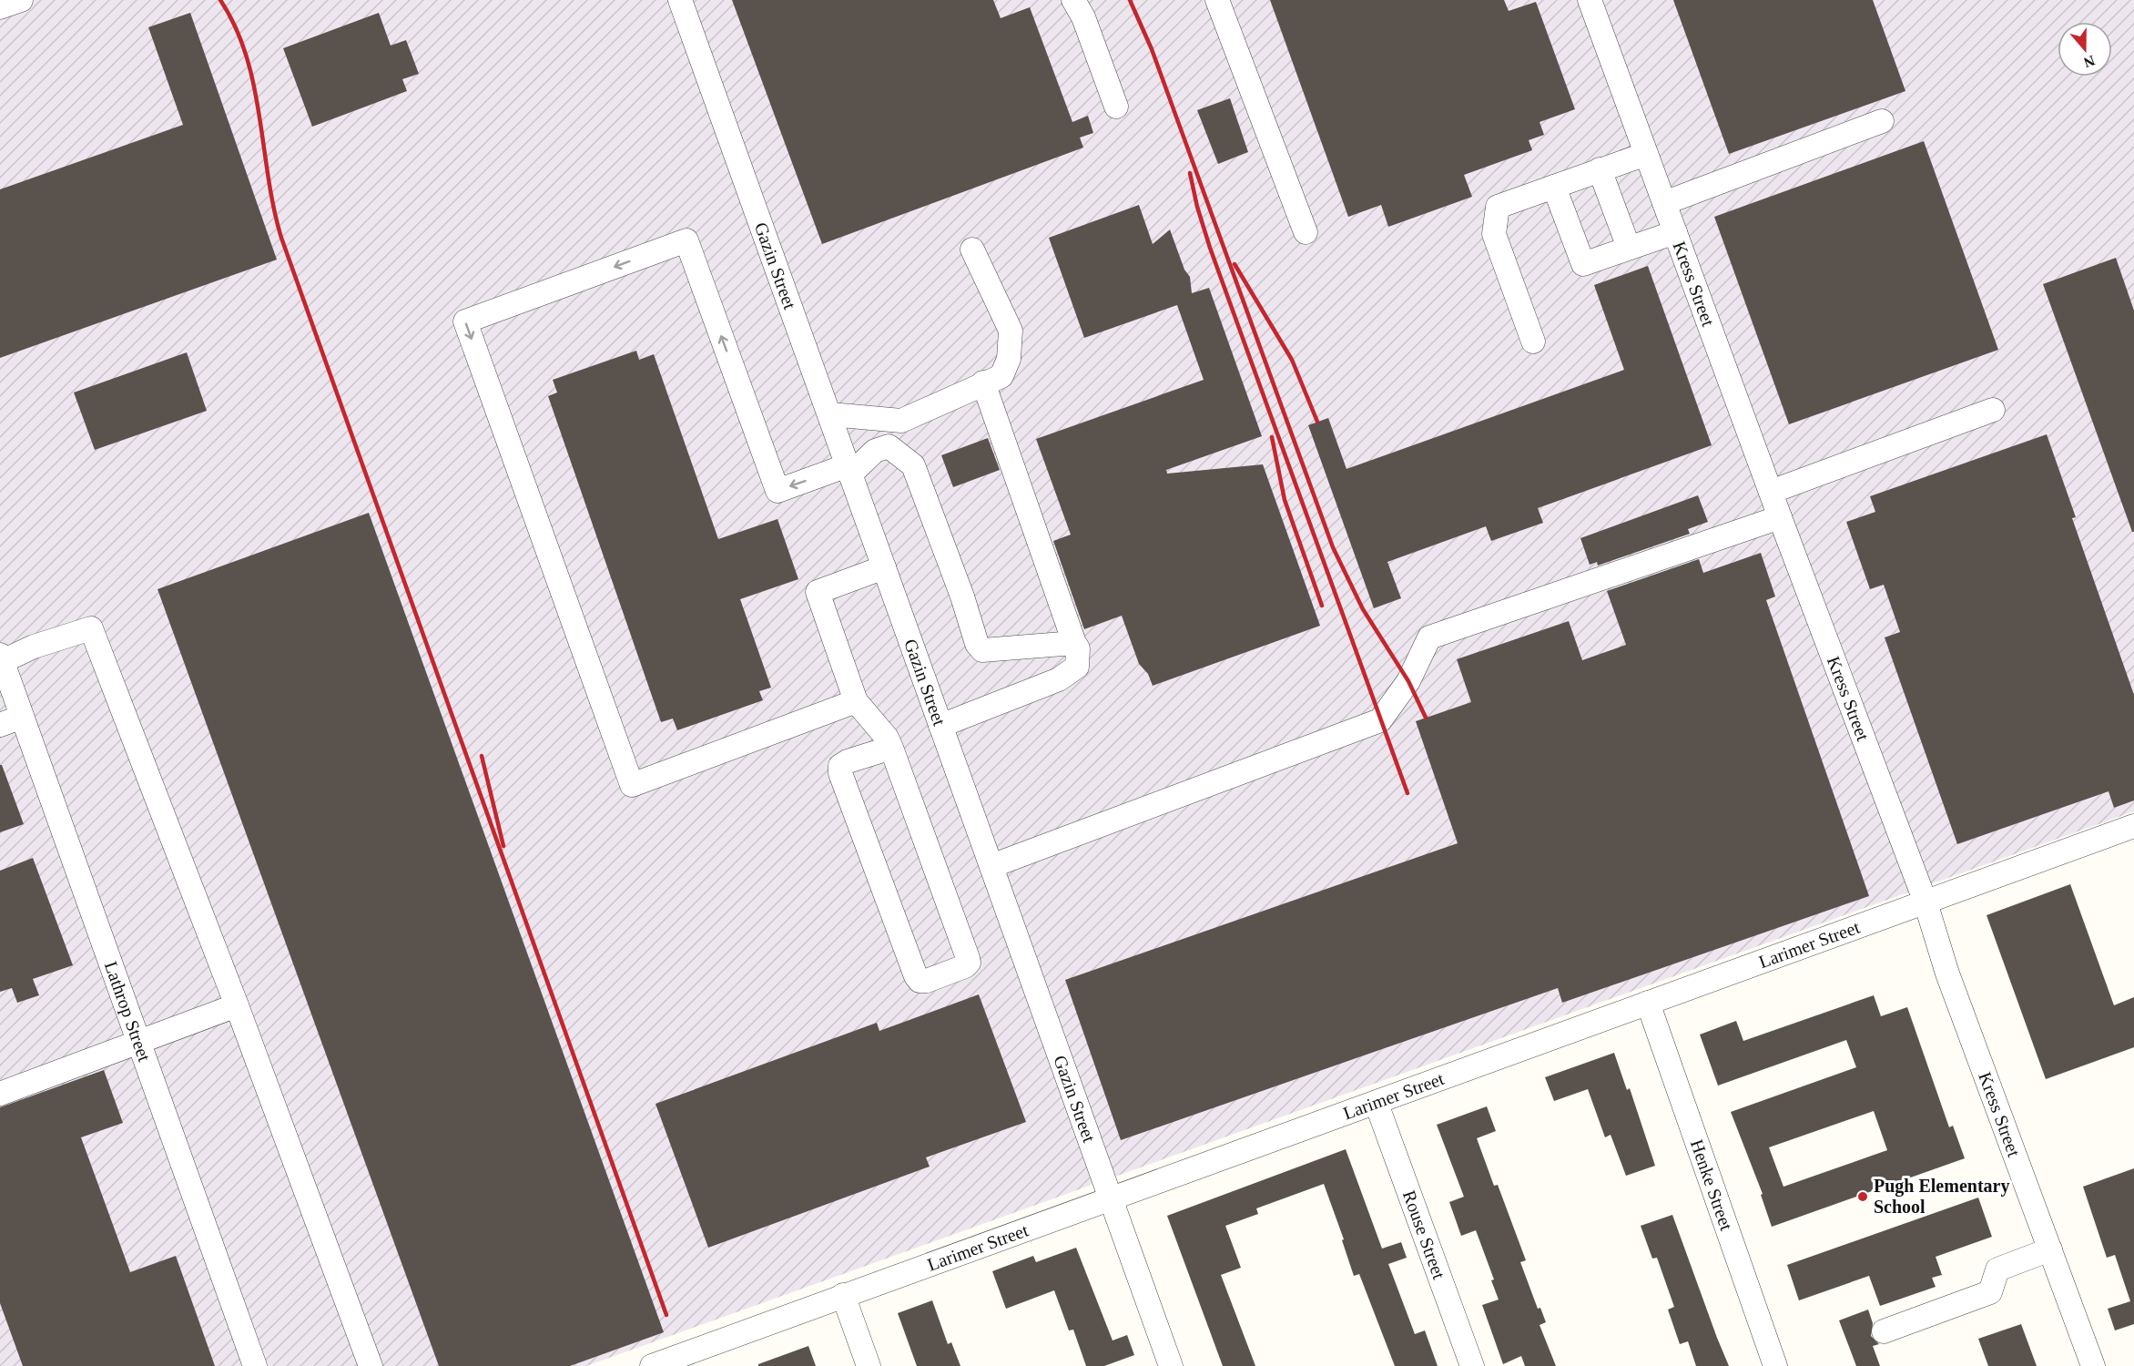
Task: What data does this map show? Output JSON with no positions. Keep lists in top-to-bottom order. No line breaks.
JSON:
{"streets":{"street":["Gazin Street","Kress Street","Larimer Street","Lathrop Street","Henke Street","Rouse Street"]},"crossings":[["Gazin Street","Larimer Street"],["Kress Street","Larimer Street"],["Larimer Street","Henke Street"],["Larimer Street","Rouse Street"]],"places":["Pugh Elementary School"],"north":"bottom"}
